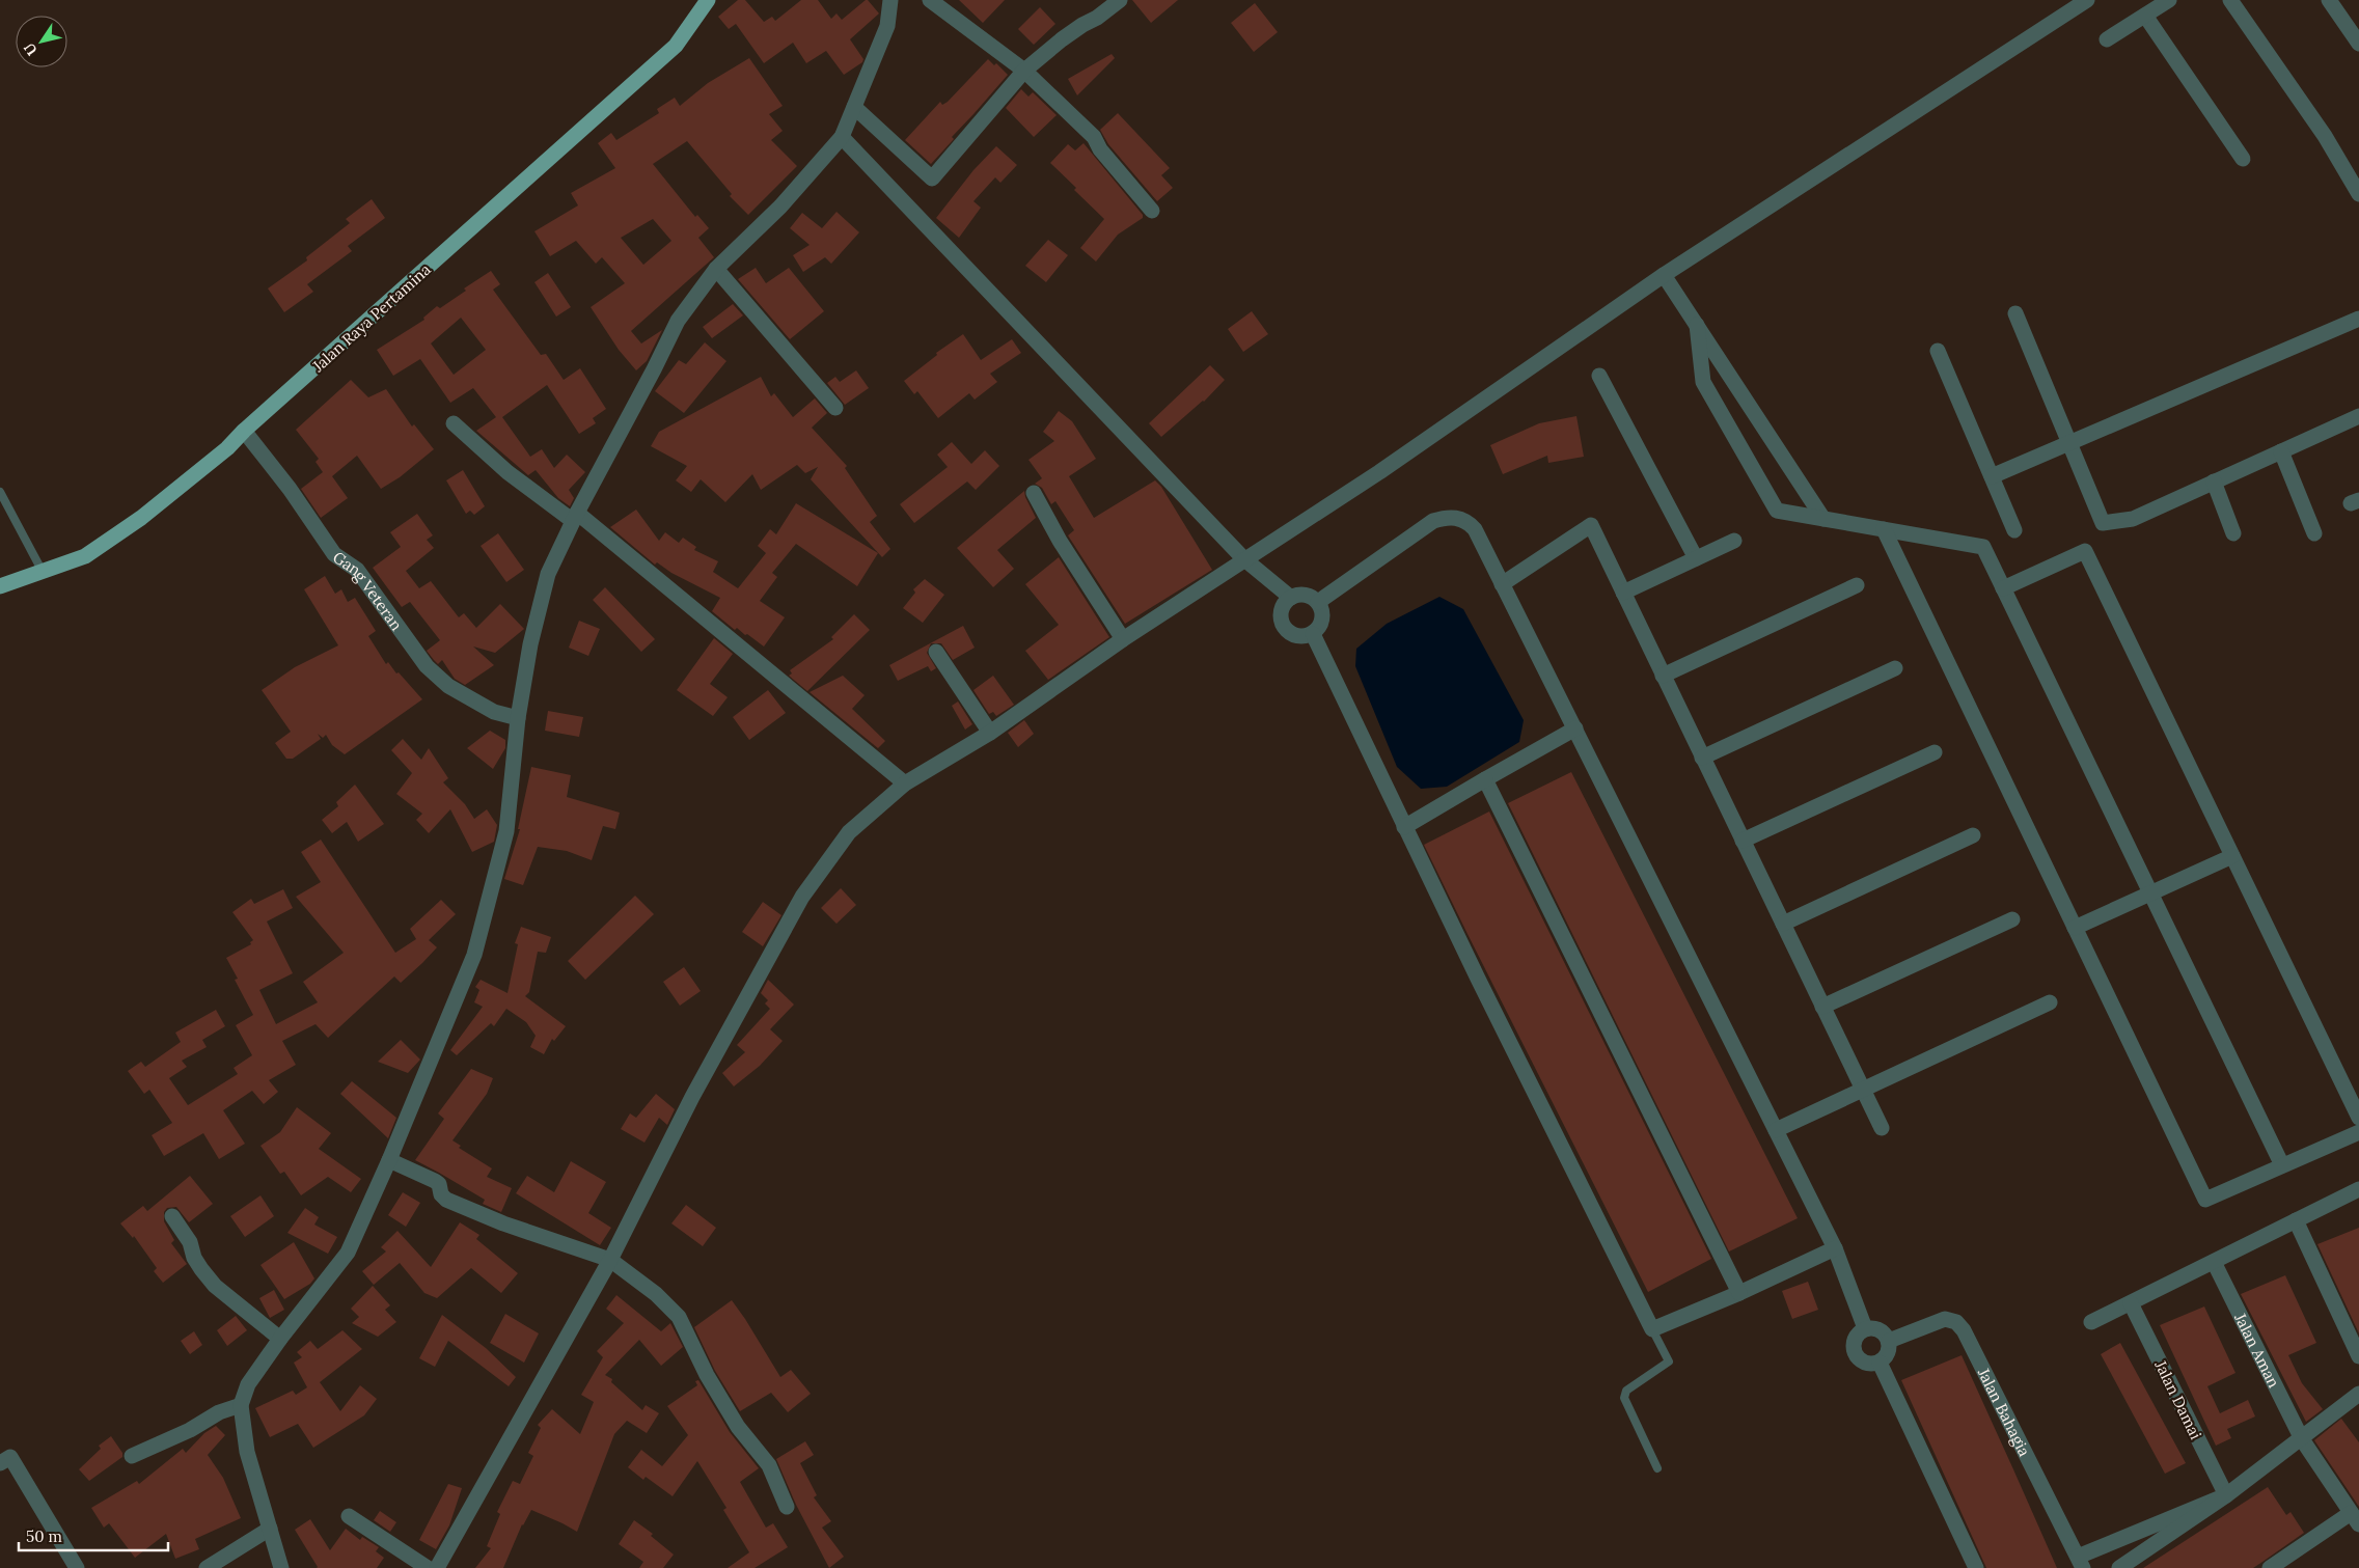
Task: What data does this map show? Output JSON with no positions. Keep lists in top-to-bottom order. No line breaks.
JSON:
{"streets":{"main road":["Jalan Raya Pertamina"],"street":["Gang Veteran","Jalan Aman","Jalan Damai","Jalan Bahagia"]},"crossings":[["Jalan Raya Pertamina","Gang Veteran"]],"scale_bar":"50 m","north":"bottom left"}
